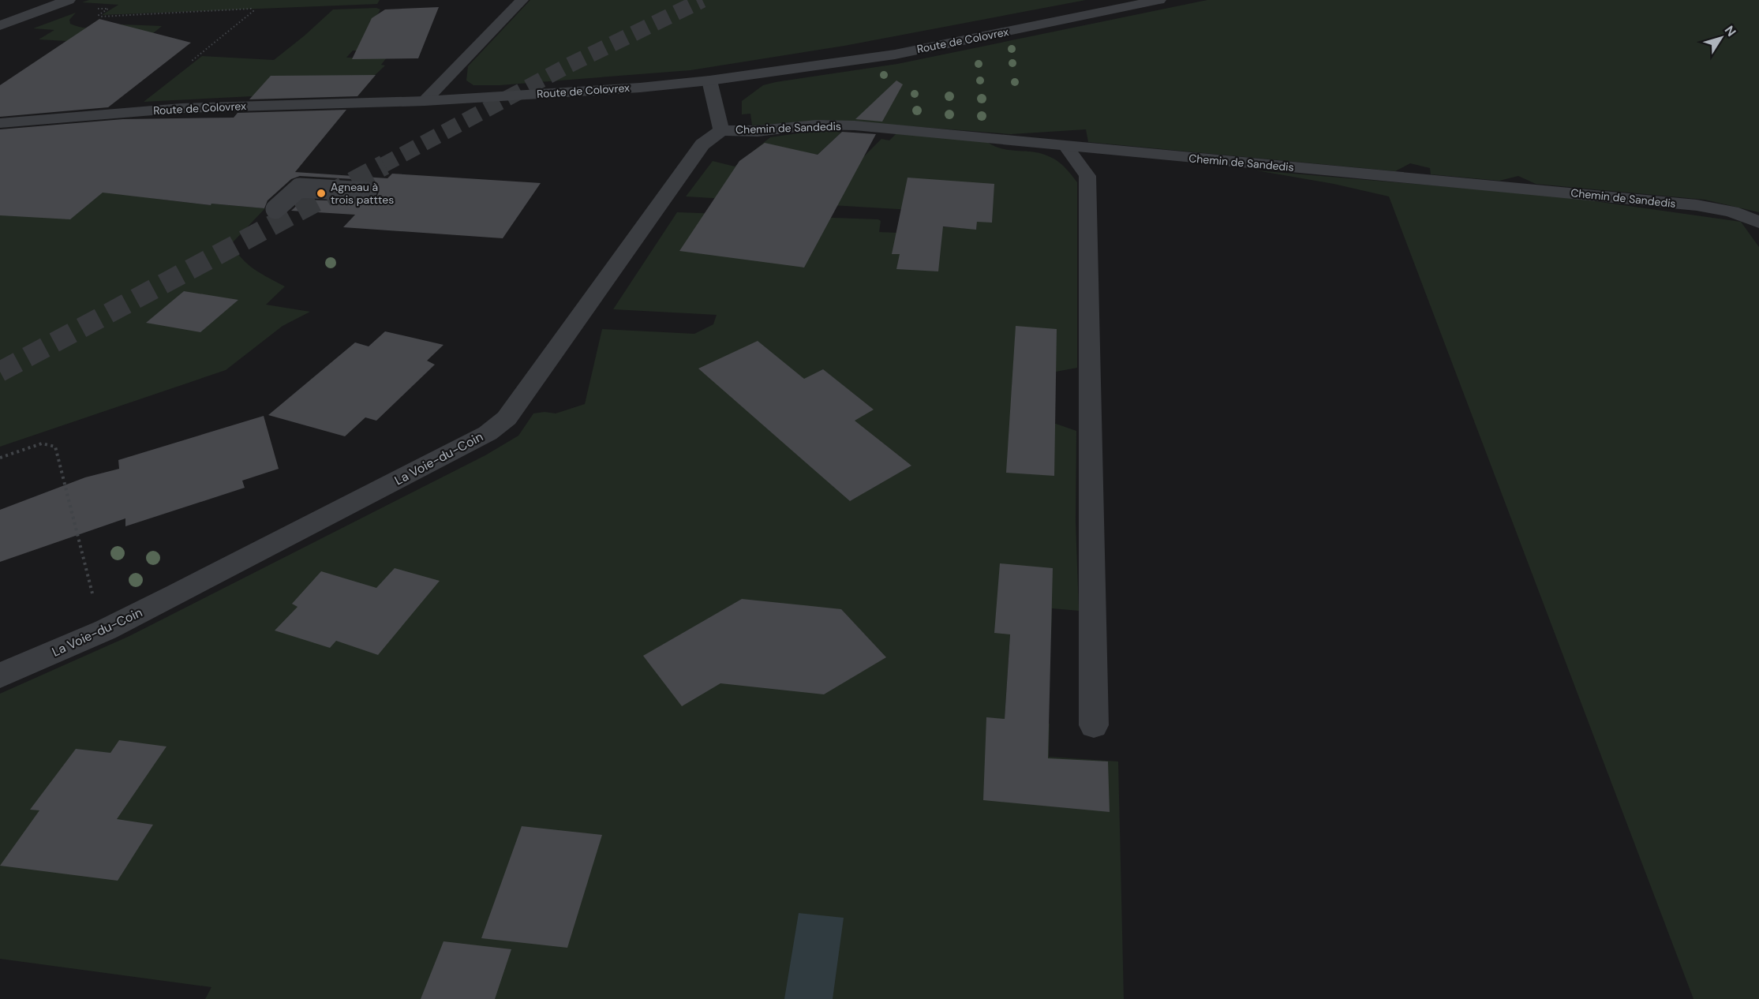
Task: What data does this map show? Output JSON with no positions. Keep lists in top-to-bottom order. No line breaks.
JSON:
{"streets":{"street":["Route de Colovrex","Chemin de Sandedis","La Voie-du-Coin"]},"crossings":[["Chemin de Sandedis","La Voie-du-Coin"]],"places":["Agneau à trois patttes"],"north":"top right"}
